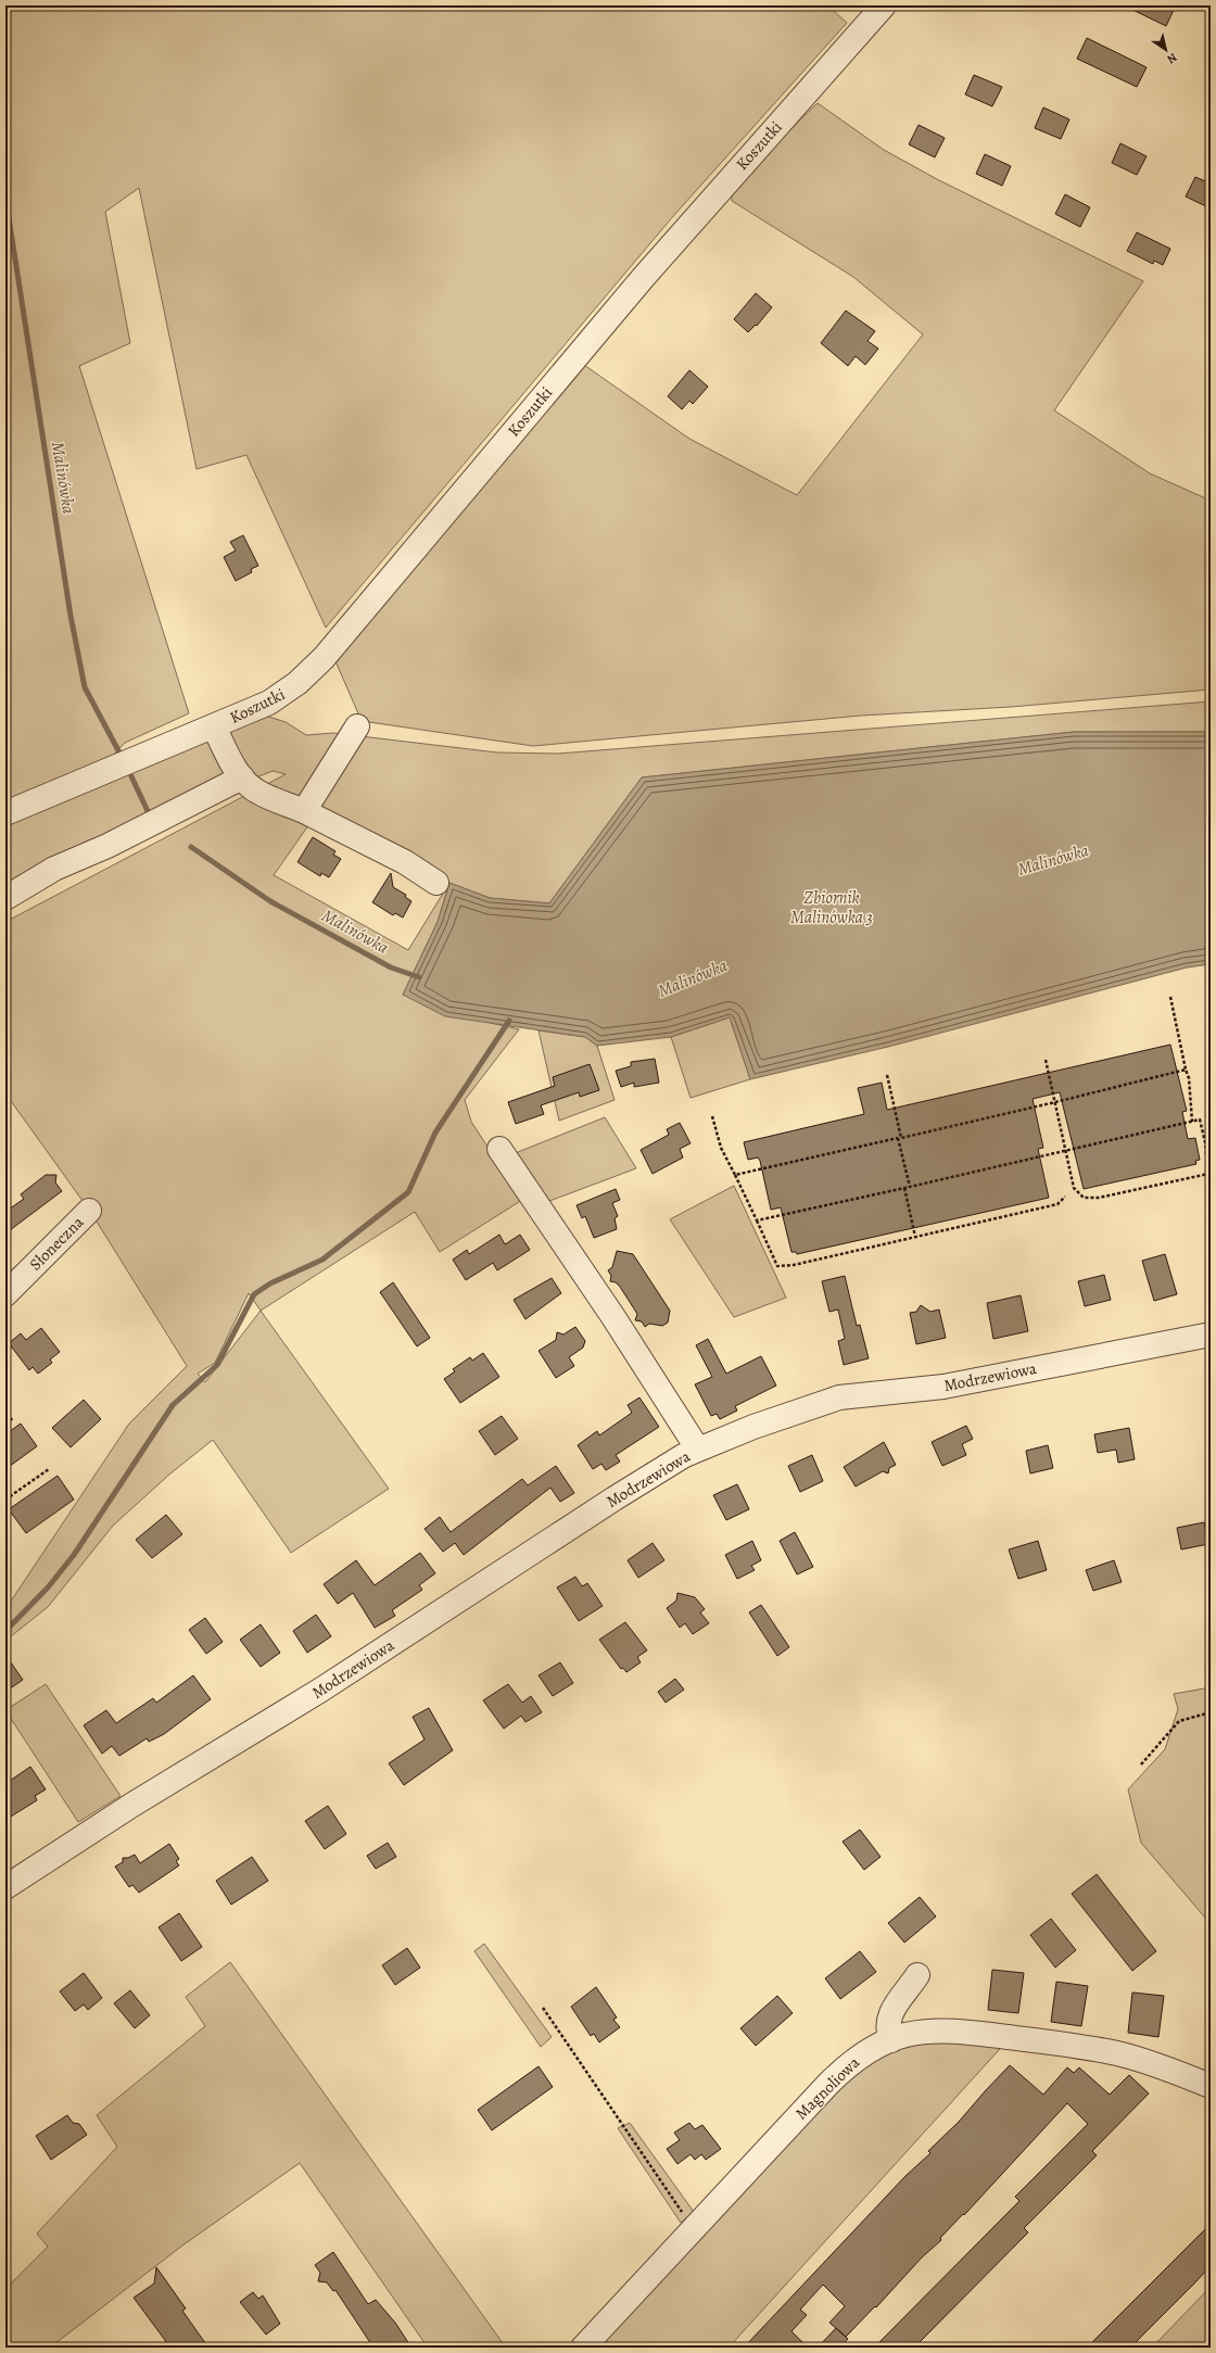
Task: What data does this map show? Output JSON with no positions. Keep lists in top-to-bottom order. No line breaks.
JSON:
{"streets":{"street":["Koszutki","Słoneczna","Modrzewiowa","Magnoliowa"]},"water":["Malinówka","Zbiornik Malinówka 3"],"north":"bottom right"}
